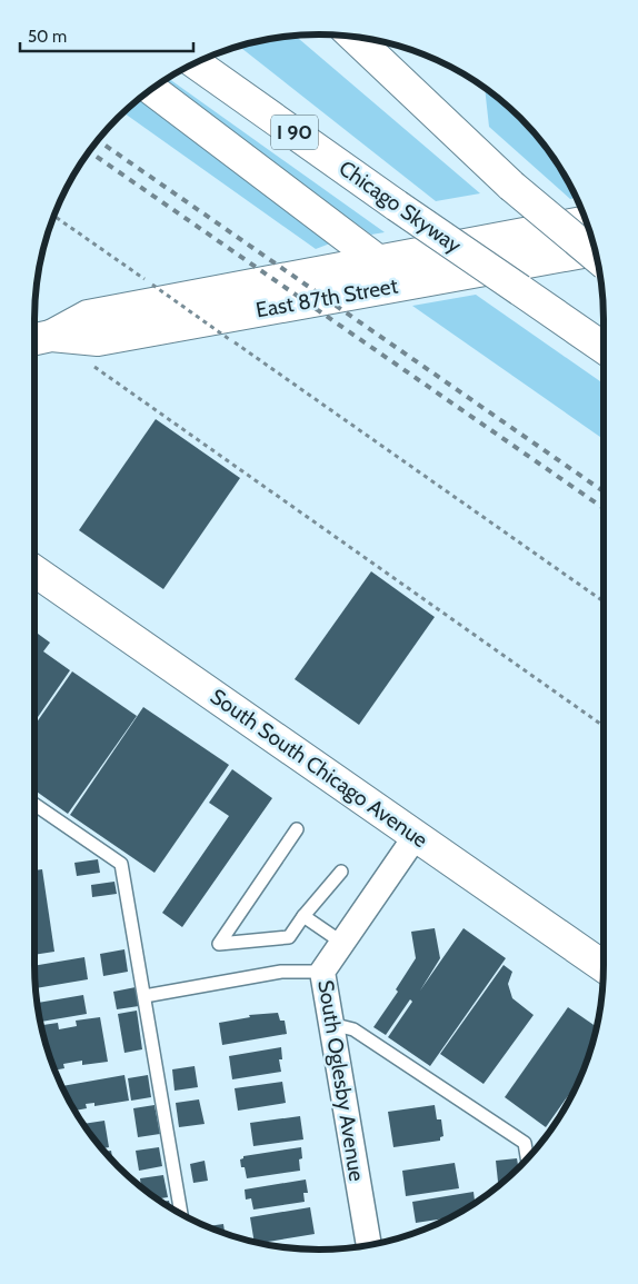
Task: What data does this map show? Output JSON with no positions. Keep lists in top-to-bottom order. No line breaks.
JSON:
{"streets":{"main road":["I 90","Chicago Skyway","East 87th Street","South South Chicago Avenue"],"street":["South Oglesby Avenue"]},"crossings":[["South South Chicago Avenue","South Oglesby Avenue"]],"scale_bar":"50 m"}
